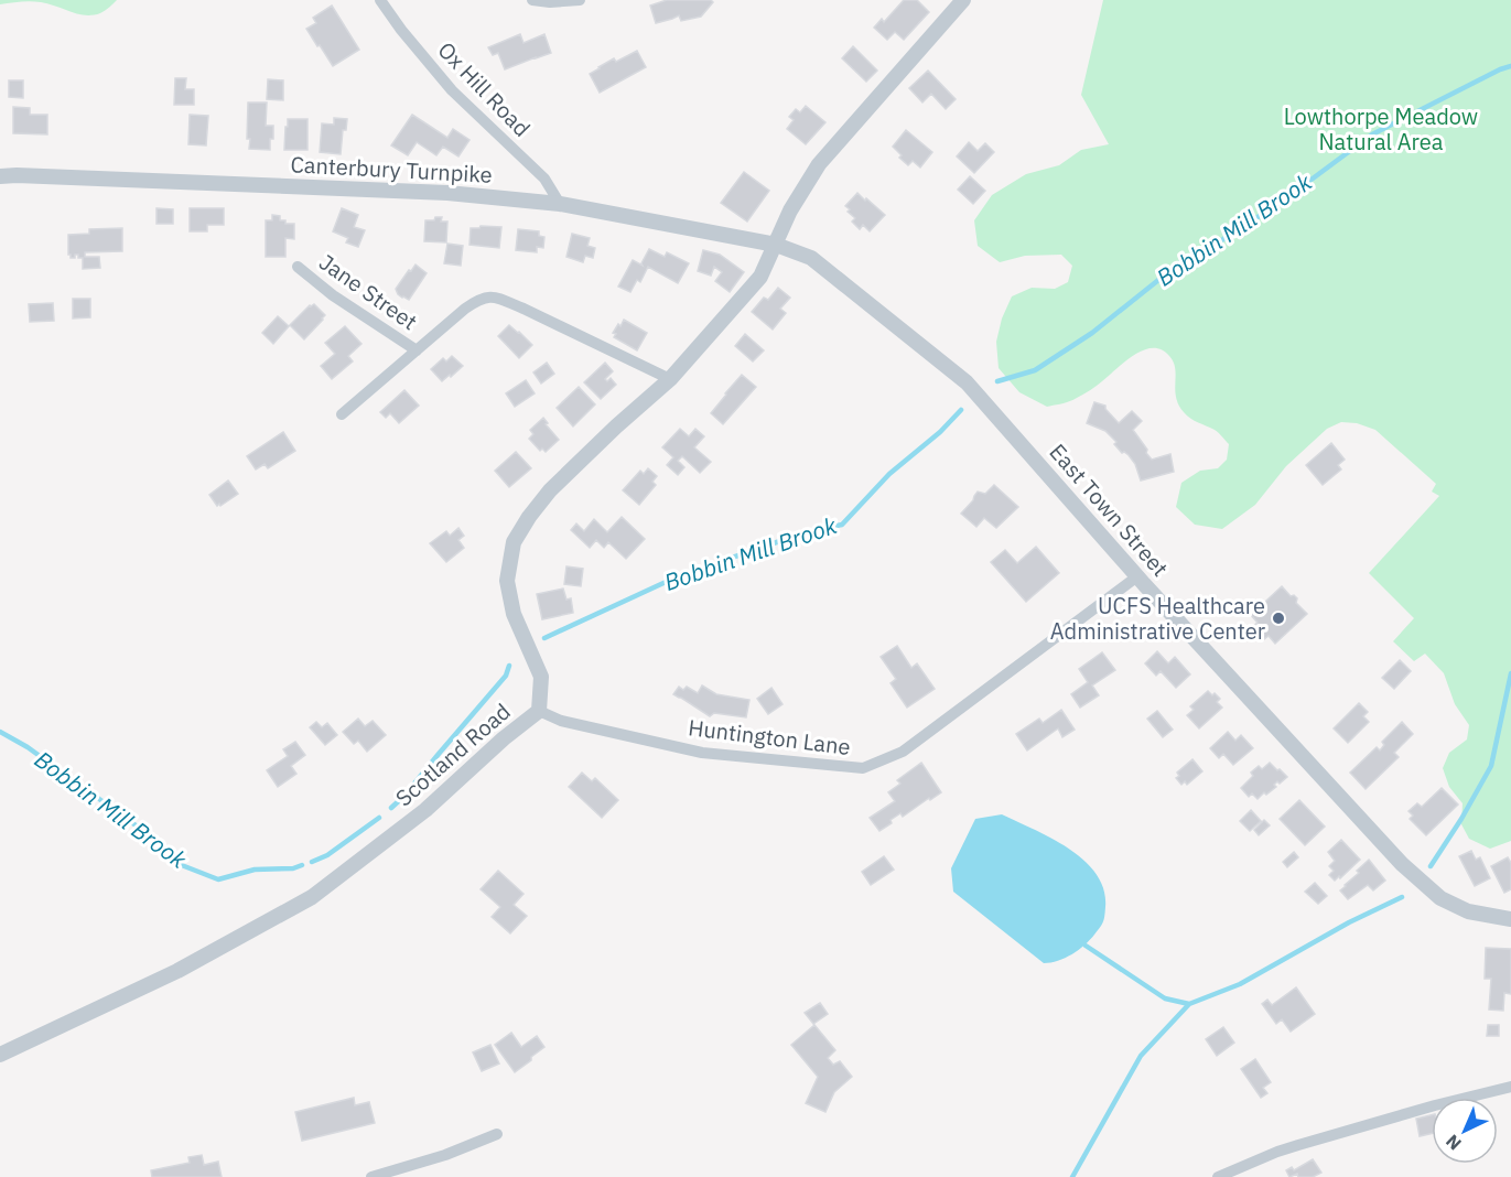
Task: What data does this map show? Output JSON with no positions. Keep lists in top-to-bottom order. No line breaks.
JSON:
{"streets":{"street":["Ox Hill Road","Canterbury Turnpike","Jane Street","East Town Street","Huntington Lane","Scotland Road"]},"crossings":[["Ox Hill Road","Canterbury Turnpike"],["Canterbury Turnpike","East Town Street"],["Canterbury Turnpike","Scotland Road"],["East Town Street","Huntington Lane"],["East Town Street","Scotland Road"],["Huntington Lane","Scotland Road"]],"water":["Bobbin Mill Brook"],"parks":["Lowthorpe Meadow Natural Area"],"places":["UCFS Healthcare Administrative Center"],"north":"bottom left"}
